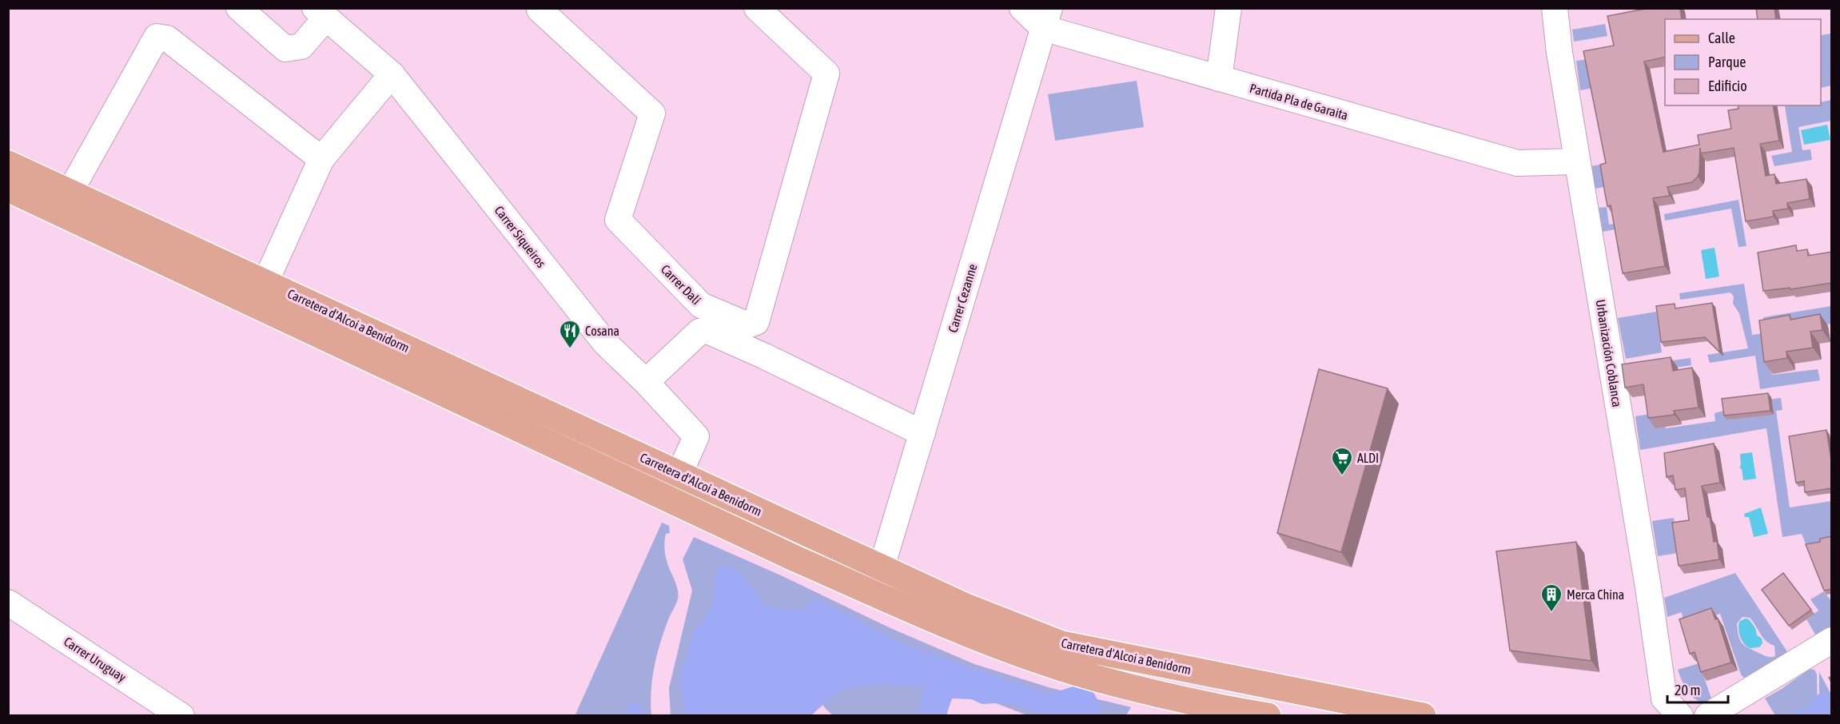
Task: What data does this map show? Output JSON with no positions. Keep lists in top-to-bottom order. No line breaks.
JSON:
{"streets":{"main road":["Carretera d'Alcoi a Benidorm"],"street":["Partida Pla de Garaita","Carrer Siqueiros","Carrer Dalí","Carrer Cezanne","Urbanización Coblanca","Carrer Uruguay"]},"crossings":[["Partida Pla de Garaita","Carrer Cezanne"],["Partida Pla de Garaita","Urbanización Coblanca"],["Carrer Siqueiros","Carretera d'Alcoi a Benidorm"],["Carrer Cezanne","Carretera d'Alcoi a Benidorm"]],"places":{"restaurant":["Cosana"],"supermarket":["ALDI"],"building":["Merca China"]},"legend":["Calle","Parque","Edificio"],"scale_bar":"20 m"}
